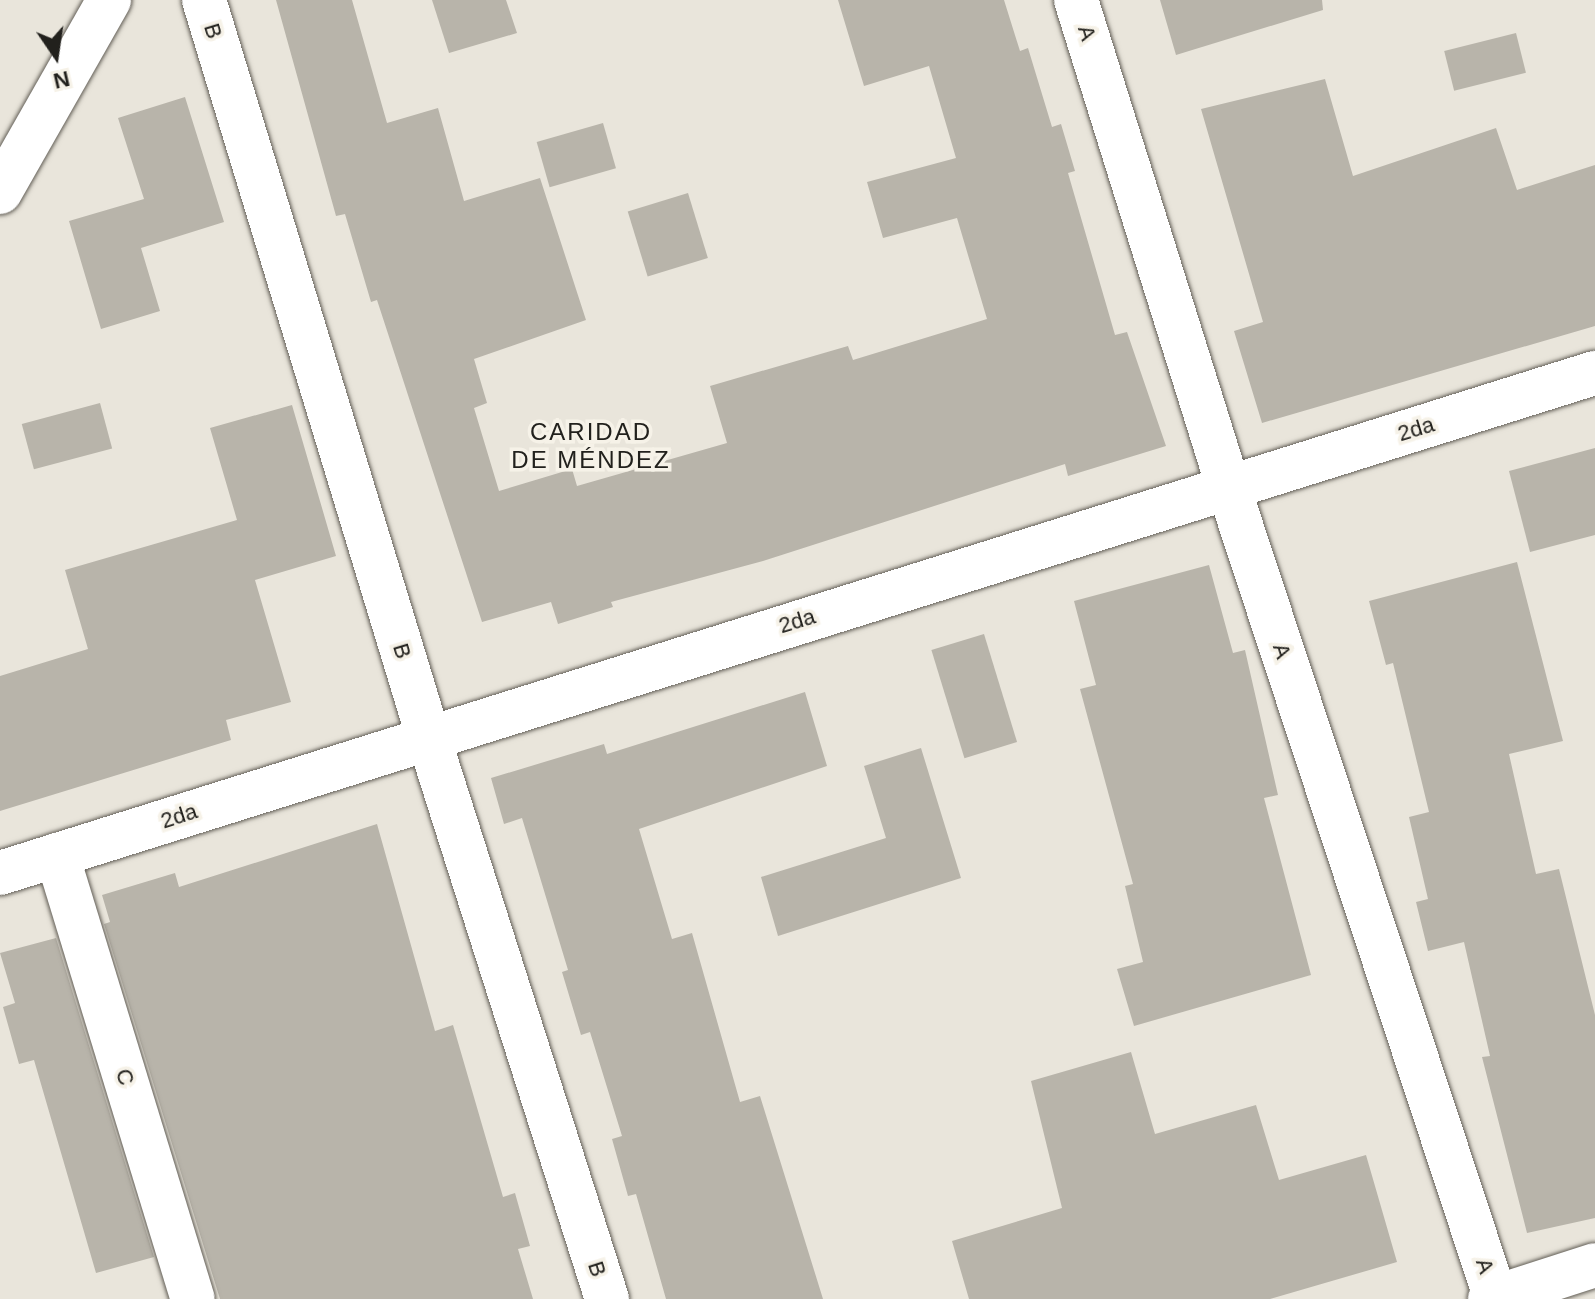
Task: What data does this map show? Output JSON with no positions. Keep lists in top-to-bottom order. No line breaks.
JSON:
{"streets":{"street":["B","A","2da","C"]},"crossings":[["B","2da"],["A","2da"],["2da","C"]],"districts":["CARIDAD DE MÉNDEZ"],"north":"bottom"}
